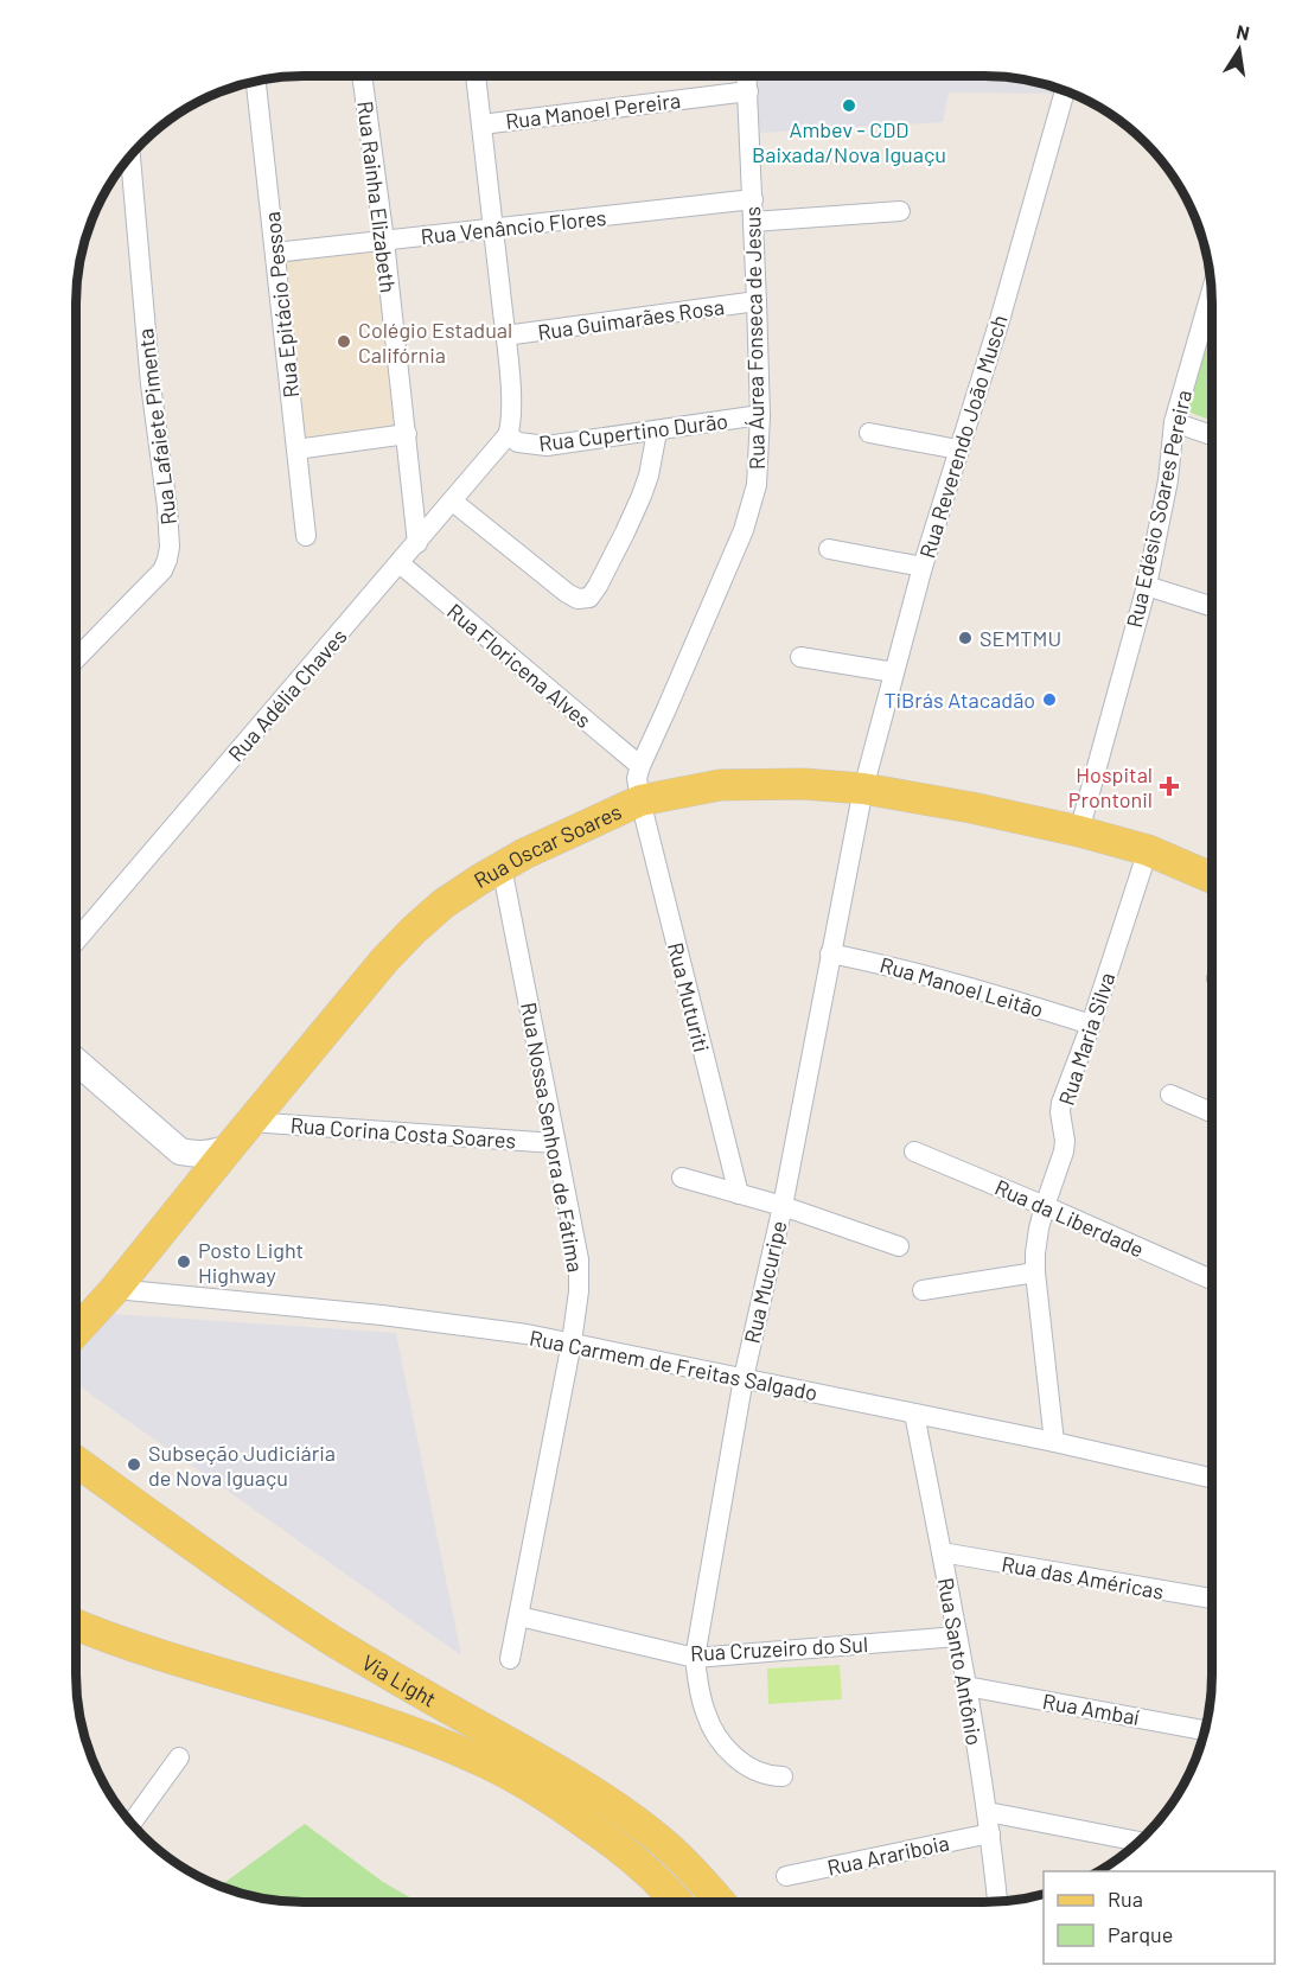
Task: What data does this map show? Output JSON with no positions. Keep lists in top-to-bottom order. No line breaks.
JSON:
{"streets":{"main road":["Rua Oscar Soares","Via Light"],"street":["Rua Manoel Pereira","Rua Rainha Elizabeth","Rua Venâncio Flores","Rua Epitácio Pessoa","Rua Guimarães Rosa","Rua Áurea Fonseca de Jesus","Rua Lafaiete Pimenta","Rua Cupertino Durão","Rua Reverendo João Musch","Rua Edésio Soares Pereira","Rua Floricena Alves","Rua Adélia Chaves","Rua Manoel Leitão","Rua Muturiti","Rua Maria Silva","Rua Corina Costa Soares","Rua Nossa Senhora de Fátima","Rua da Liberdade","Rua Mucuripe","Rua Carmem de Freitas Salgado","Rua das Américas","Rua Cruzeiro do Sul","Rua Santo Antônio","Rua Ambaí","Rua Arariboia"]},"crossings":[["Rua Manoel Pereira","Rua Áurea Fonseca de Jesus"],["Rua Rainha Elizabeth","Rua Venâncio Flores"],["Rua Rainha Elizabeth","Rua Adélia Chaves"],["Rua Venâncio Flores","Rua Epitácio Pessoa"],["Rua Venâncio Flores","Rua Áurea Fonseca de Jesus"],["Rua Guimarães Rosa","Rua Áurea Fonseca de Jesus"],["Rua Áurea Fonseca de Jesus","Rua Cupertino Durão"],["Rua Áurea Fonseca de Jesus","Rua Floricena Alves"],["Rua Áurea Fonseca de Jesus","Rua Oscar Soares"],["Rua Áurea Fonseca de Jesus","Rua Muturiti"],["Rua Cupertino Durão","Rua Adélia Chaves"],["Rua Reverendo João Musch","Rua Oscar Soares"],["Rua Reverendo João Musch","Rua Mucuripe"],["Rua Edésio Soares Pereira","Rua Oscar Soares"],["Rua Floricena Alves","Rua Adélia Chaves"],["Rua Oscar Soares","Rua Muturiti"],["Rua Oscar Soares","Rua Maria Silva"],["Rua Oscar Soares","Rua Corina Costa Soares"],["Rua Oscar Soares","Rua Nossa Senhora de Fátima"],["Rua Oscar Soares","Rua Mucuripe"],["Rua Oscar Soares","Rua Carmem de Freitas Salgado"],["Rua Manoel Leitão","Rua Maria Silva"],["Rua Manoel Leitão","Rua Mucuripe"],["Rua Maria Silva","Rua da Liberdade"],["Rua Maria Silva","Rua Carmem de Freitas Salgado"],["Rua Corina Costa Soares","Rua Nossa Senhora de Fátima"],["Rua Nossa Senhora de Fátima","Rua Carmem de Freitas Salgado"],["Rua Nossa Senhora de Fátima","Rua Cruzeiro do Sul"],["Rua Mucuripe","Rua Carmem de Freitas Salgado"],["Rua Mucuripe","Rua Cruzeiro do Sul"],["Rua Carmem de Freitas Salgado","Rua Santo Antônio"],["Rua das Américas","Rua Santo Antônio"],["Rua Cruzeiro do Sul","Rua Santo Antônio"],["Rua Santo Antônio","Rua Ambaí"],["Rua Santo Antônio","Rua Arariboia"]],"places":{"other":["Ambev - CDD Baixada/Nova Iguaçu","Colégio Estadual Califórnia","SEMTMU","TiBrás Atacadão","Posto Light Highway","Subseção Judiciária de Nova Iguaçu"],"health":["Hospital Prontonil"]},"legend":["Rua","Parque"],"north":"top"}
